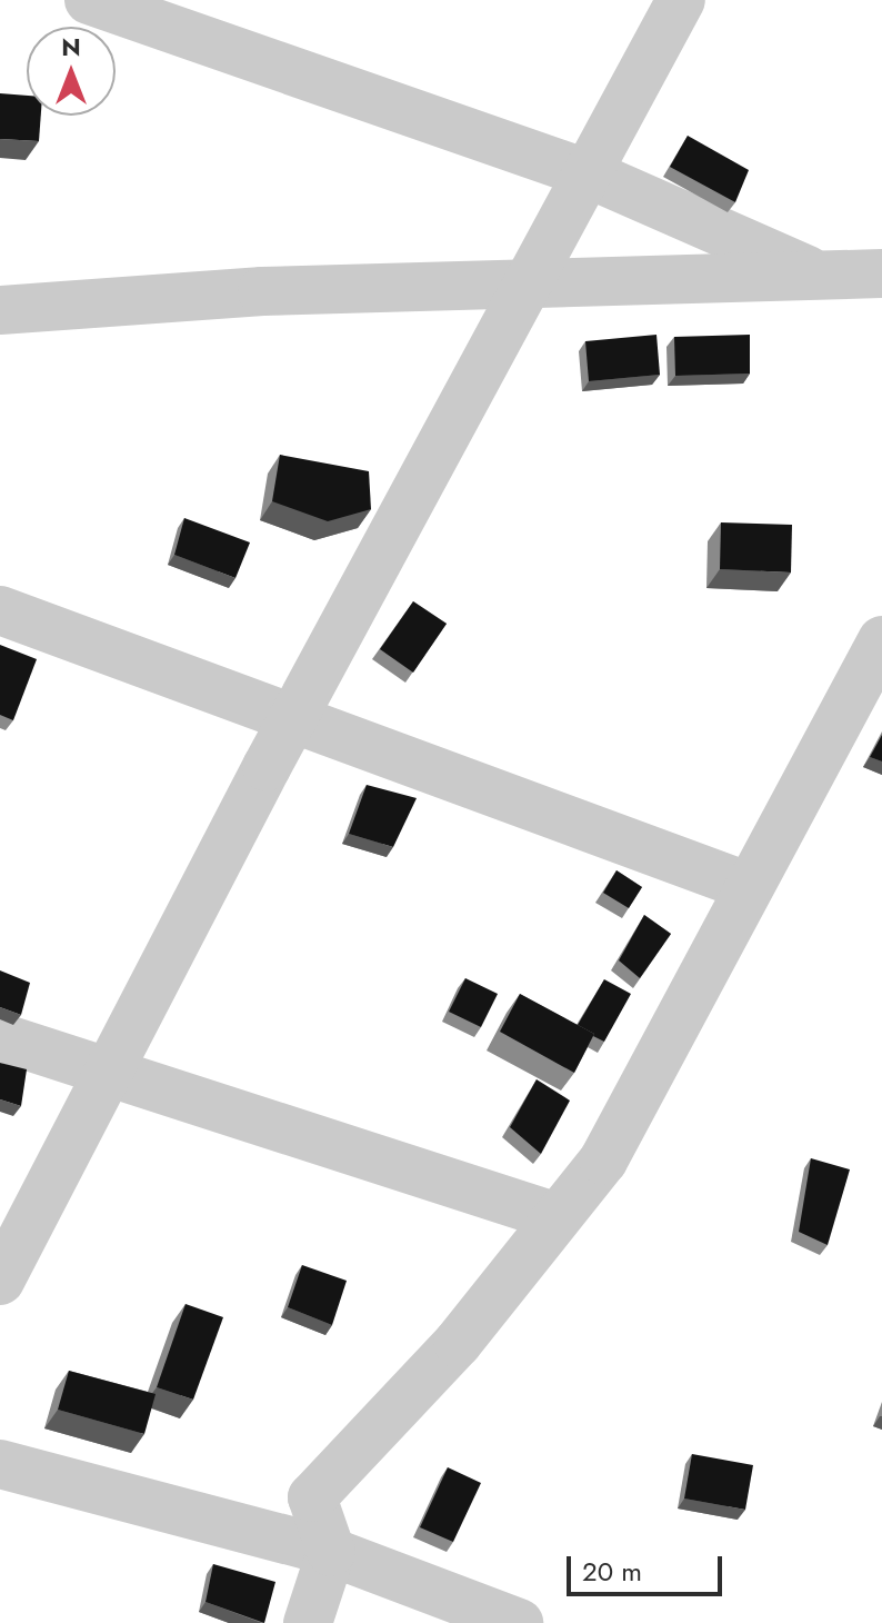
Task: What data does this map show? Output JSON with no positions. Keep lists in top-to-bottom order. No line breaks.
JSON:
{"scale_bar":"20 m","north":"top"}
